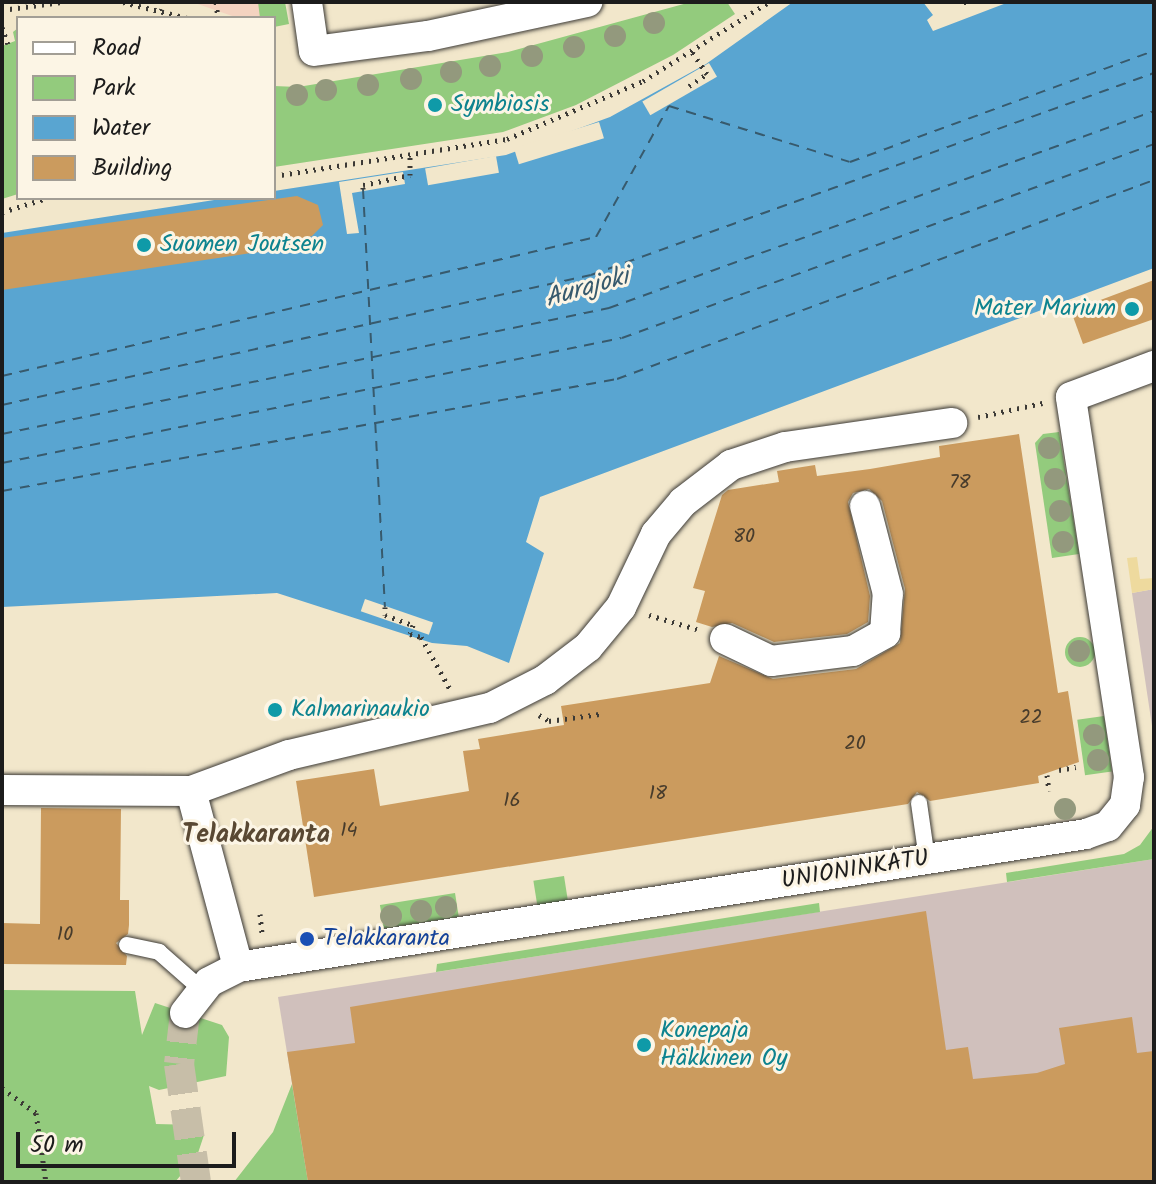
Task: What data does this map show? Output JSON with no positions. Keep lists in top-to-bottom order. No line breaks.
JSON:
{"streets":{"street":["UNIONINKATU"]},"districts":["Telakkaranta"],"water":["Aurajoki"],"places":["Symbiosis","Suomen Joutsen","Mater Marium","Kalmarinaukio","Telakkaranta","Konepaja Häkkinen Oy"],"house_numbers":["78","80","22","20","18","16","14","10"],"legend":["Road","Park","Water","Building"],"scale_bar":"50 m"}
